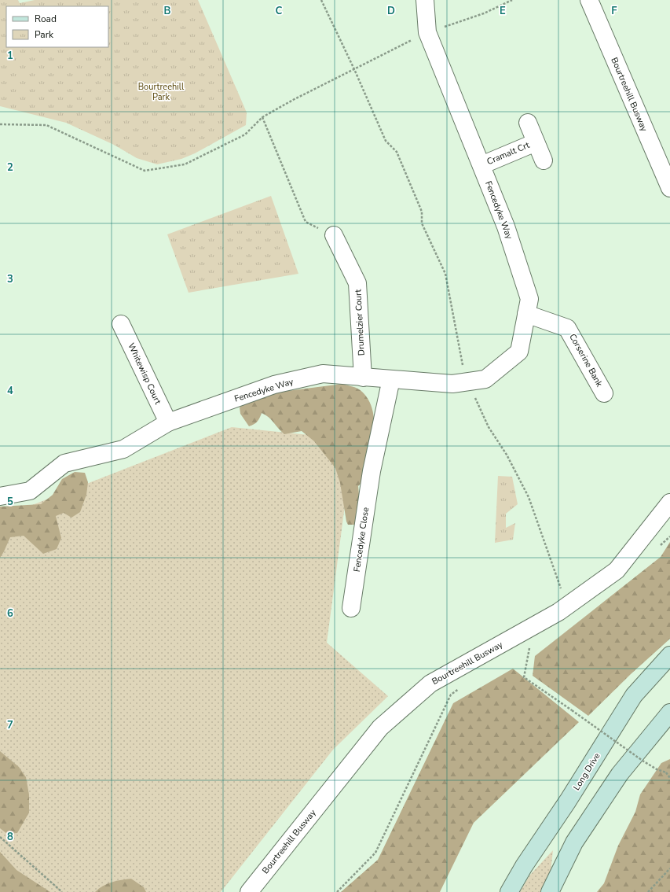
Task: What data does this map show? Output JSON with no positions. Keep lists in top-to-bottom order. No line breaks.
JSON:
{"streets":{"main road":["Long Drive"],"street":["Bourtreehill Busway","Cramalt Crt","Fencedyke Way","Drumelzier Court","Corserine Bank","Whitewisp Court","Fencedyke Close"]},"crossings":[["Cramalt Crt","Fencedyke Way"],["Fencedyke Way","Drumelzier Court"],["Fencedyke Way","Corserine Bank"],["Fencedyke Way","Whitewisp Court"],["Fencedyke Way","Fencedyke Close"]],"parks":["Bourtreehill Park"],"legend":["Road","Park"],"grid":{"columns":["B","C","D","E","F"],"rows":["1","2","3","4","5","6","7","8"]}}
